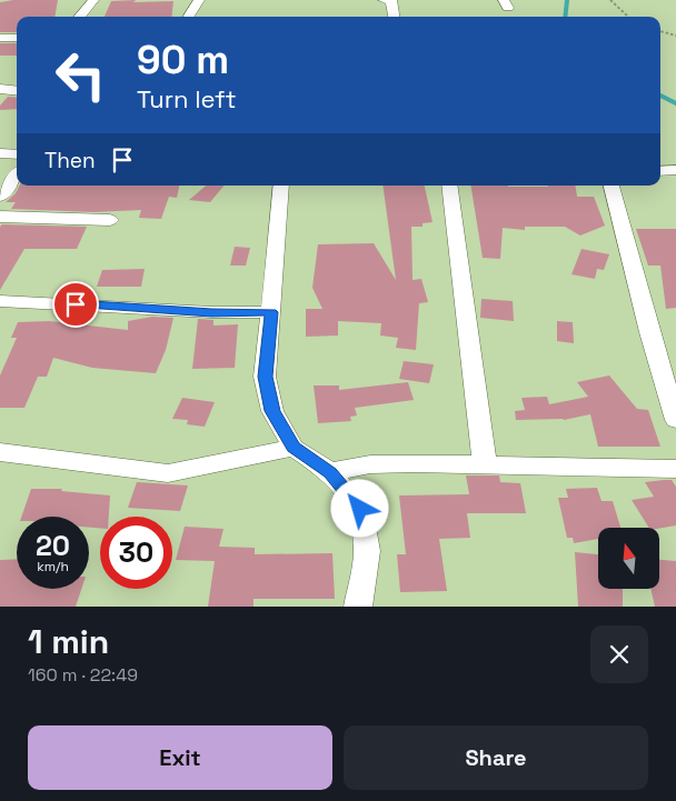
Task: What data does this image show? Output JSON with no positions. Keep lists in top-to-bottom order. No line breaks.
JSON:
{"north":"top","page":{"turn":["90 m","Turn left"],"then":"Then","speed":"20 km/h","limit":"30","heading":["1 min","160 m · 22:49"],"buttons":["Exit","Share"]}}
